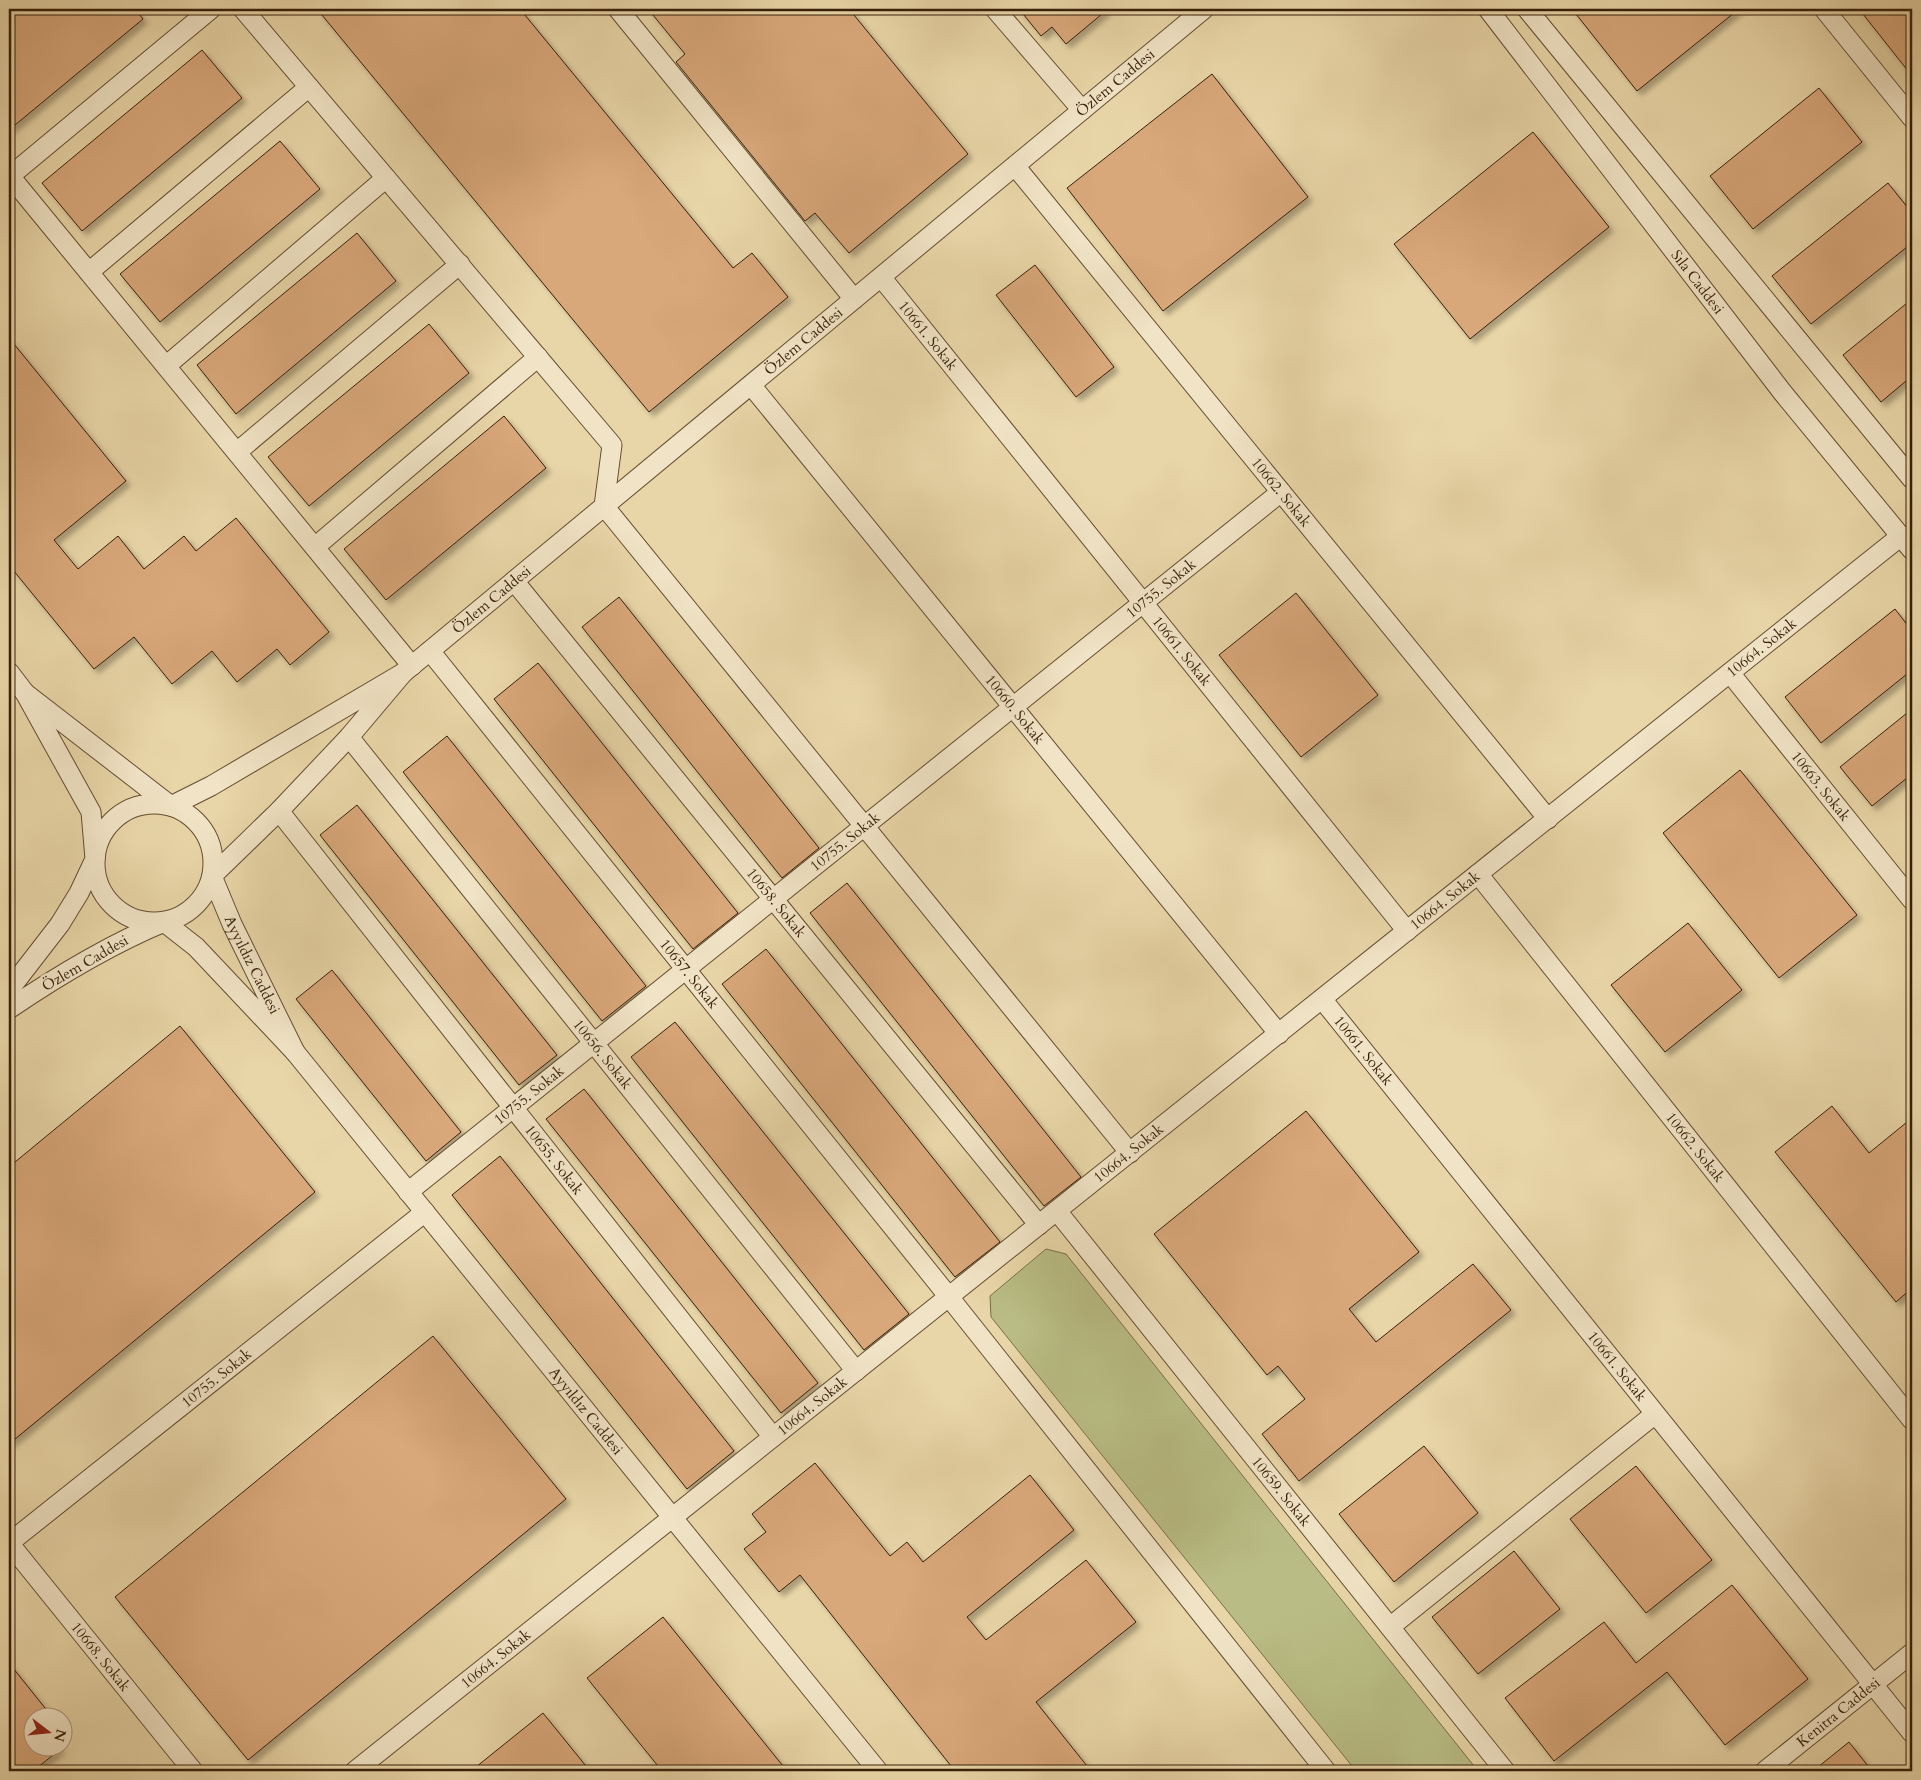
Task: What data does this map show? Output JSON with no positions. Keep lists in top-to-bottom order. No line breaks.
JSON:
{"streets":{"street":["Özlem Caddesi","Sıla Caddesi","10661. Sokak","10662. Sokak","10755. Sokak","10664. Sokak","10660. Sokak","10663. Sokak","10658. Sokak","Ayyıldız Caddesi","10657. Sokak","10656. Sokak","10655. Sokak","10659. Sokak","10668. Sokak","Kenitra Caddesi"]},"crossings":[["Özlem Caddesi","10661. Sokak"],["Özlem Caddesi","10662. Sokak"],["Özlem Caddesi","10660. Sokak"],["Özlem Caddesi","10658. Sokak"],["Özlem Caddesi","Ayyıldız Caddesi"],["Özlem Caddesi","10657. Sokak"],["Özlem Caddesi","10656. Sokak"],["Özlem Caddesi","10655. Sokak"],["Sıla Caddesi","10664. Sokak"],["10661. Sokak","10755. Sokak"],["10661. Sokak","10664. Sokak"],["10661. Sokak","Kenitra Caddesi"],["10662. Sokak","10755. Sokak"],["10662. Sokak","10664. Sokak"],["10755. Sokak","10660. Sokak"],["10755. Sokak","10658. Sokak"],["10755. Sokak","Ayyıldız Caddesi"],["10755. Sokak","10657. Sokak"],["10755. Sokak","10656. Sokak"],["10755. Sokak","10655. Sokak"],["10755. Sokak","10668. Sokak"],["10664. Sokak","10660. Sokak"],["10664. Sokak","10663. Sokak"],["10664. Sokak","10658. Sokak"],["10664. Sokak","Ayyıldız Caddesi"],["10664. Sokak","10657. Sokak"],["10664. Sokak","10656. Sokak"],["10664. Sokak","10655. Sokak"],["10664. Sokak","10659. Sokak"]],"north":"right"}
